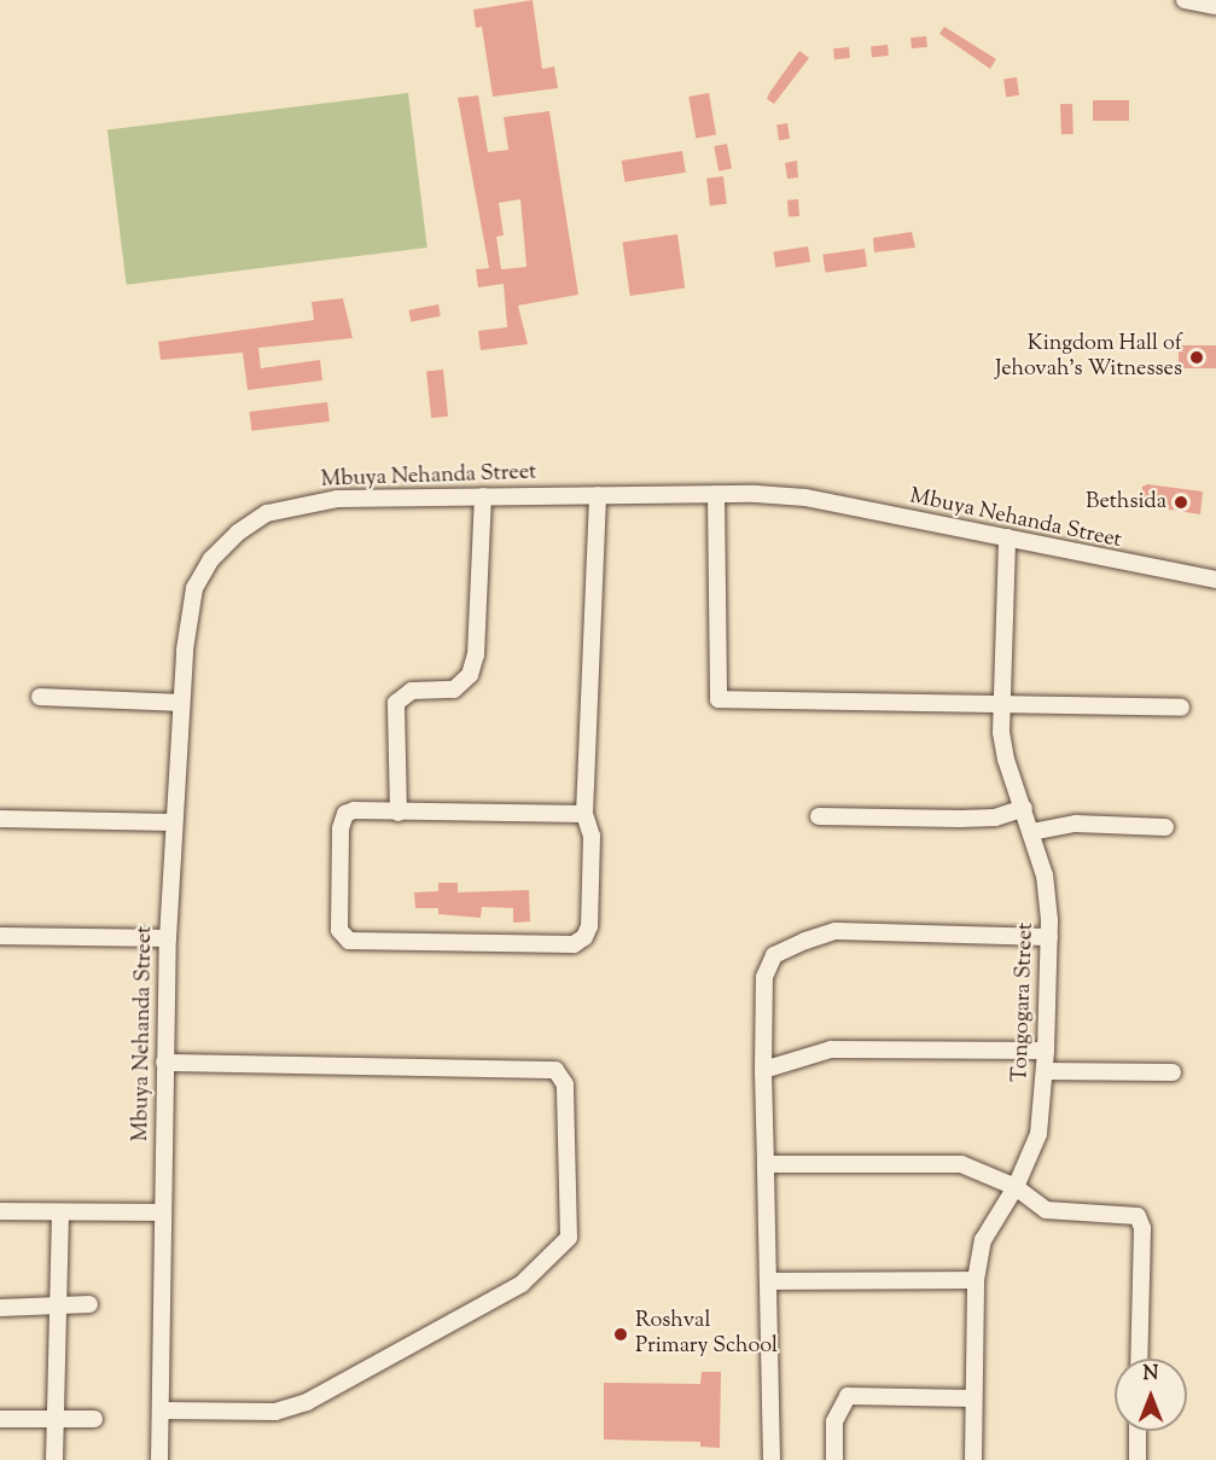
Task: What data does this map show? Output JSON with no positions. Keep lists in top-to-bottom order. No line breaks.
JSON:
{"streets":{"street":["Mbuya Nehanda Street","Tongogara Street"]},"crossings":[["Mbuya Nehanda Street","Tongogara Street"]],"places":["Kingdom Hall of Jehovah’s Witnesses","Bethsida","Roshval Primary School"],"north":"top"}
